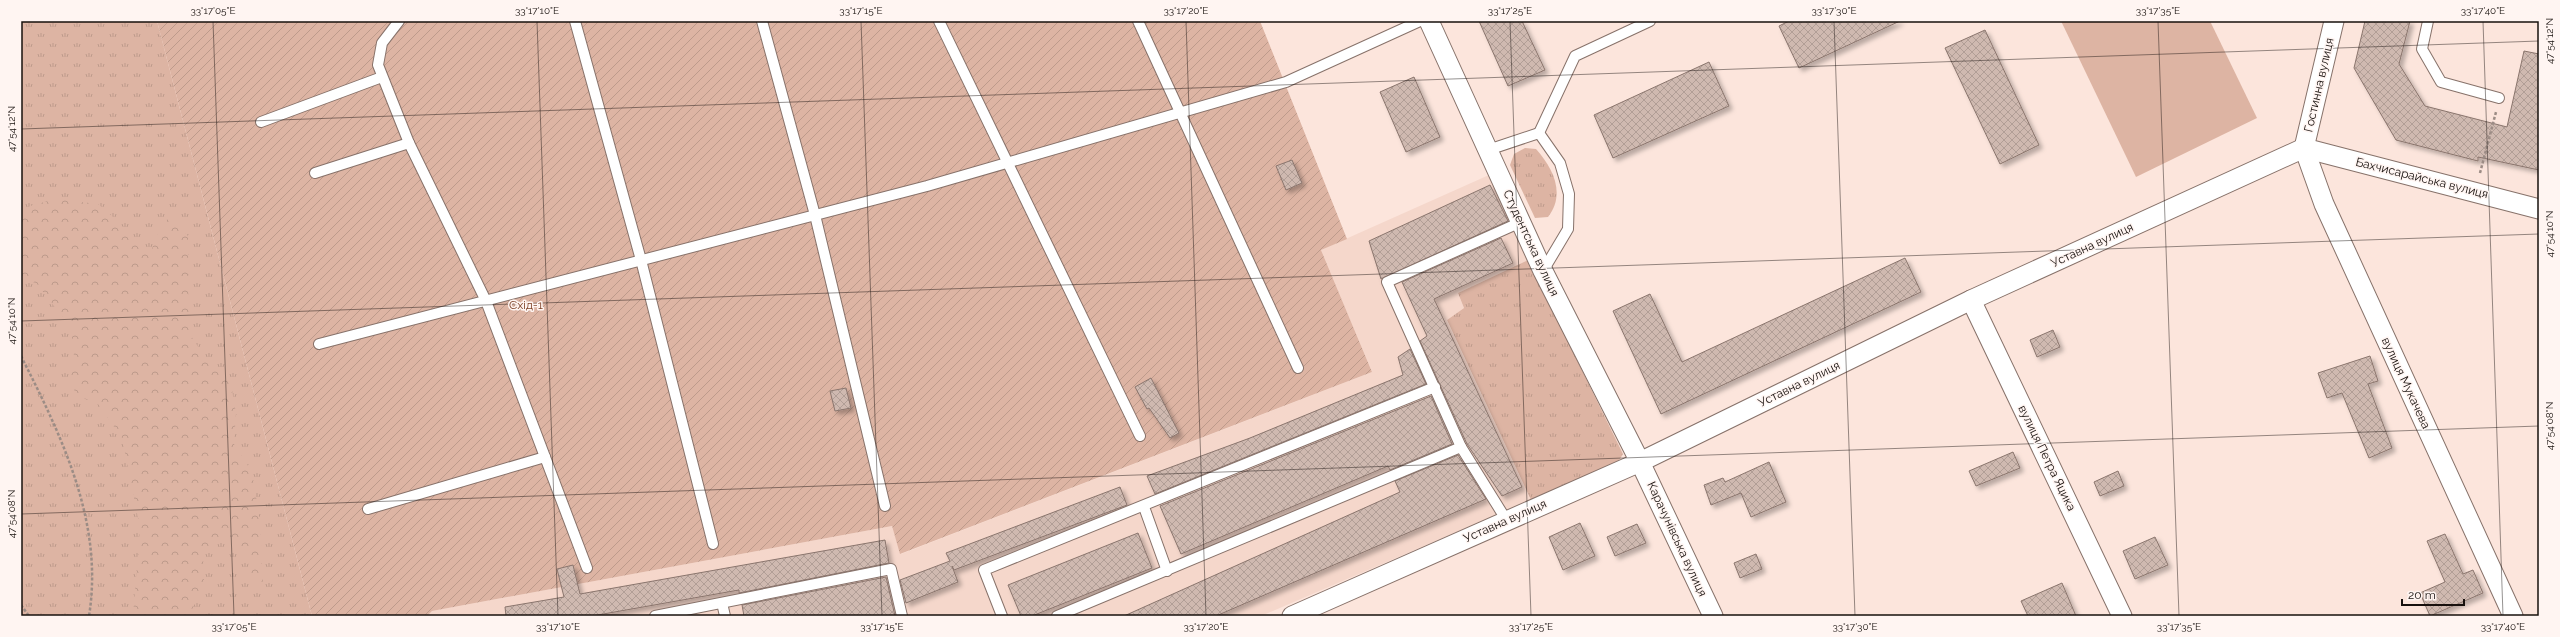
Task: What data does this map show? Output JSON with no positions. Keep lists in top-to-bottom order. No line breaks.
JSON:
{"streets":{"street":["Гостинна вулиця","Бахчисарайська вулиця","Студентська вулиця","Уставна вулиця","вулиця Мукачева","вулиця Петра Яцика","Карачунівська вулиця"]},"crossings":[["Гостинна вулиця","Бахчисарайська вулиця"],["Гостинна вулиця","Уставна вулиця"],["Гостинна вулиця","вулиця Мукачева"],["Бахчисарайська вулиця","Уставна вулиця"],["Бахчисарайська вулиця","вулиця Мукачева"],["Студентська вулиця","Уставна вулиця"],["Студентська вулиця","Карачунівська вулиця"],["Уставна вулиця","вулиця Мукачева"],["Уставна вулиця","вулиця Петра Яцика"],["Уставна вулиця","Карачунівська вулиця"]],"parks":["Схід-1"],"scale_bar":"20 m","coordinates":["33°17'05\"E","33°17'10\"E","33°17'15\"E","33°17'20\"E","33°17'25\"E","33°17'30\"E","33°17'35\"E","33°17'40\"E","47°54'12\"N","47°54'10\"N","47°54'08\"N"]}
